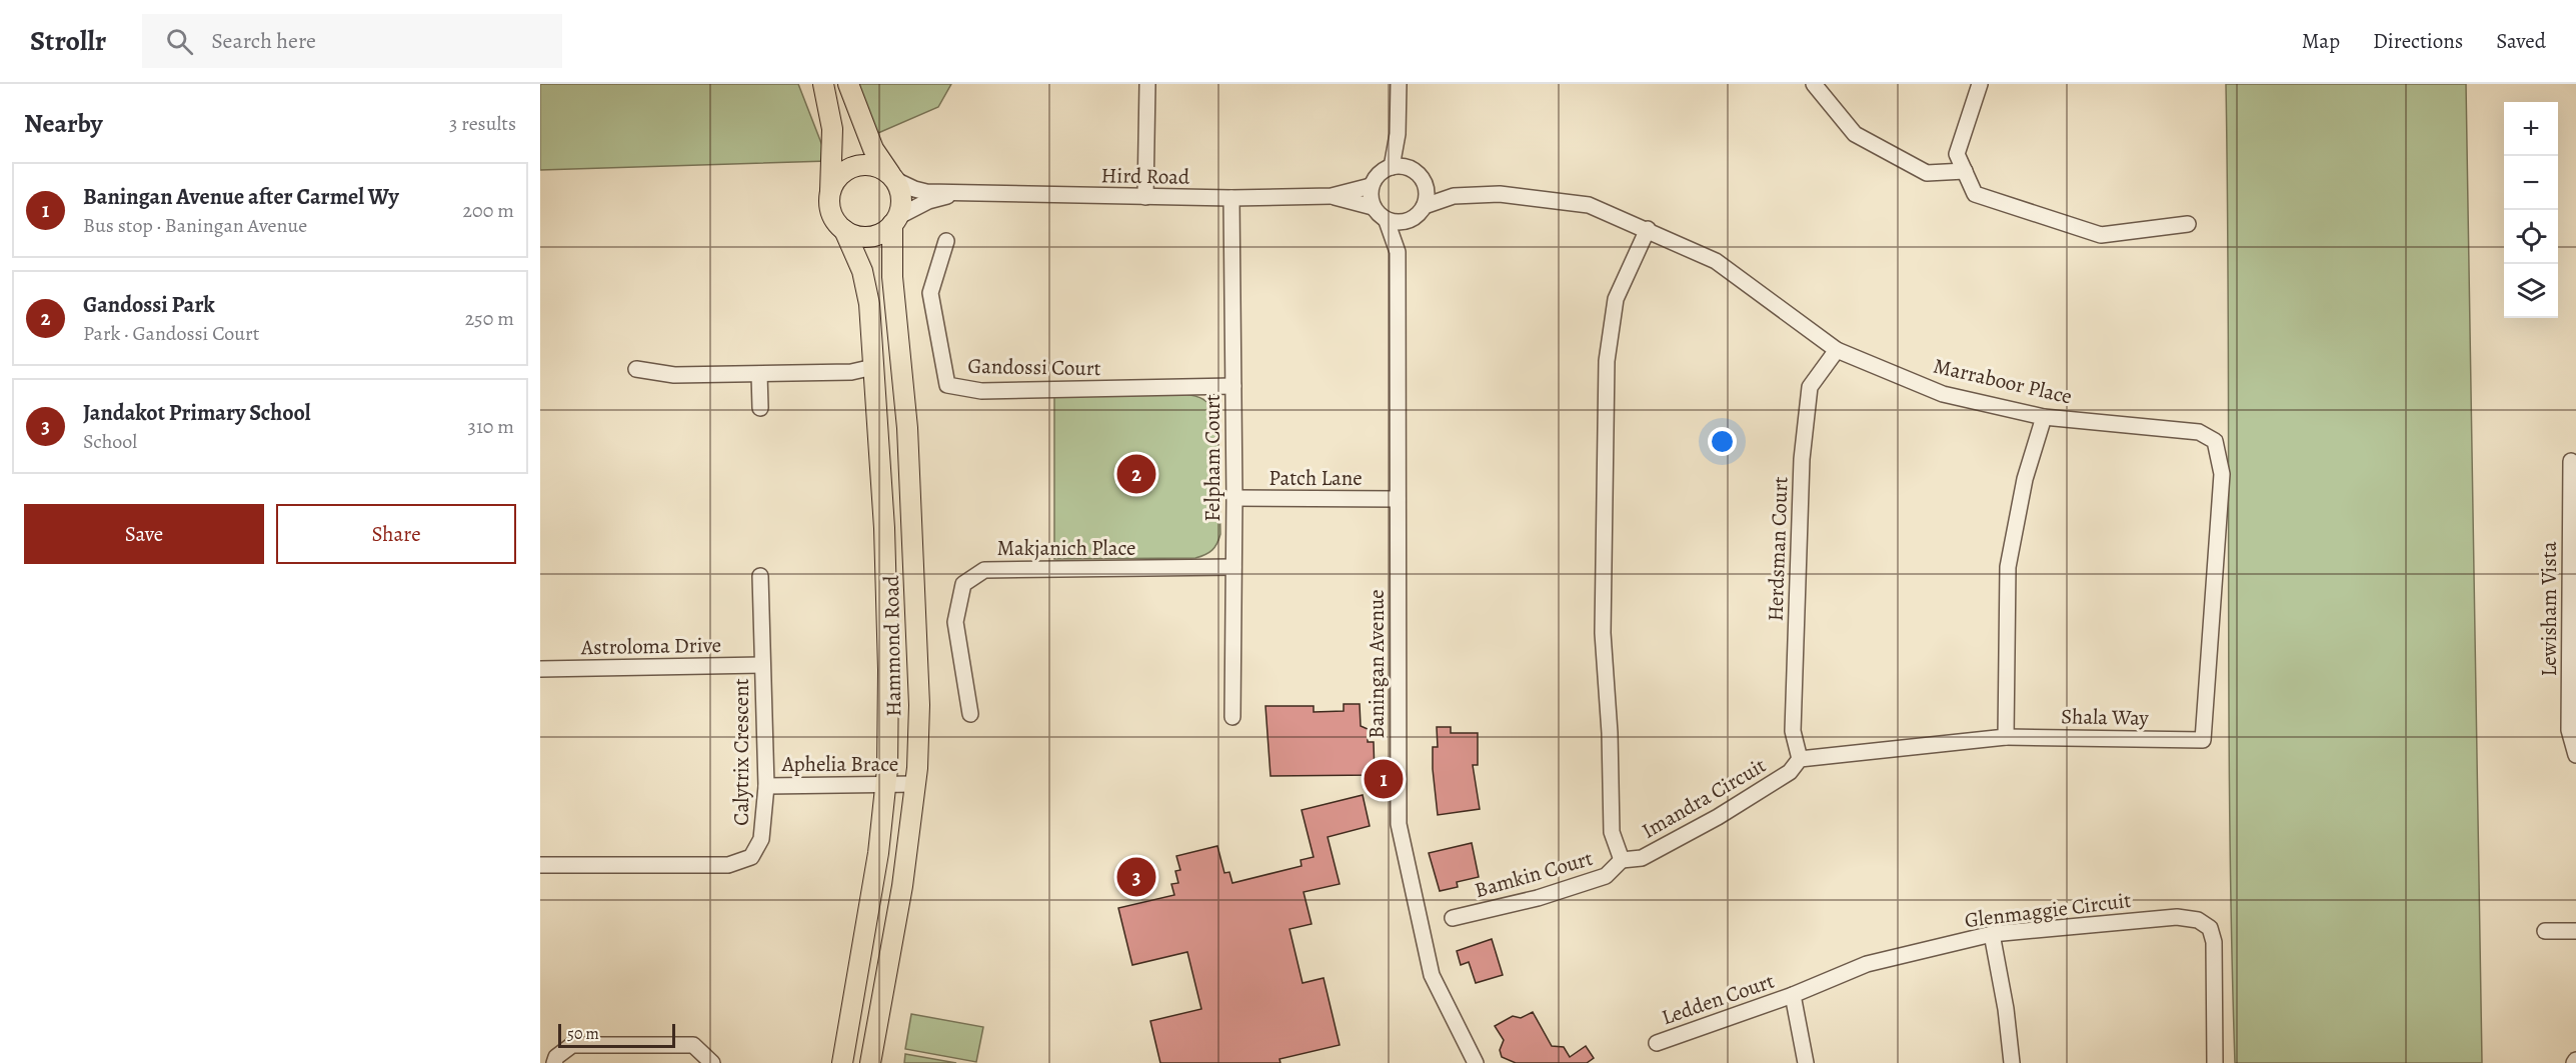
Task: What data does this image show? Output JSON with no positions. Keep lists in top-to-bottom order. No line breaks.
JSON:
{"streets":{"main road":["Hammond Road"],"street":["Hird Road","Gandossi Court","Marraboor Place","Felpham Court","Patch Lane","Makjanich Place","Herdsman Court","Lewisham Vista","Astroloma Drive","Baningan Avenue","Shala Way","Calytrix Crescent","Aphelia Brace","Imandra Circuit","Bamkin Court","Glenmaggie Circuit","Ledden Court"]},"crossings":[["Hird Road","Marraboor Place"],["Hird Road","Felpham Court"],["Hird Road","Hammond Road"],["Hird Road","Baningan Avenue"],["Gandossi Court","Felpham Court"],["Marraboor Place","Herdsman Court"],["Marraboor Place","Baningan Avenue"],["Marraboor Place","Shala Way"],["Marraboor Place","Imandra Circuit"],["Felpham Court","Patch Lane"],["Felpham Court","Makjanich Place"],["Patch Lane","Baningan Avenue"],["Herdsman Court","Imandra Circuit"],["Astroloma Drive","Calytrix Crescent"],["Hammond Road","Aphelia Brace"],["Calytrix Crescent","Aphelia Brace"],["Imandra Circuit","Bamkin Court"],["Glenmaggie Circuit","Ledden Court"]],"scale_bar":"50 m","page":{"header":"Strollr","search":"Search here","nav":["Map","Directions","Saved"],"heading":["Nearby","3 results"],"map_buttons":["+","−"],"list":[{"mark":"1","name":"Baningan Avenue after Carmel Wy","note":"Bus stop · Baningan Avenue","value":"200 m"},{"mark":"2","name":"Gandossi Park","note":"Park · Gandossi Court","value":"250 m"},{"mark":"3","name":"Jandakot Primary School","note":"School","value":"310 m"}],"pins":["2","1","3"],"buttons":["Save","Share"],"scale":"50 m"}}
